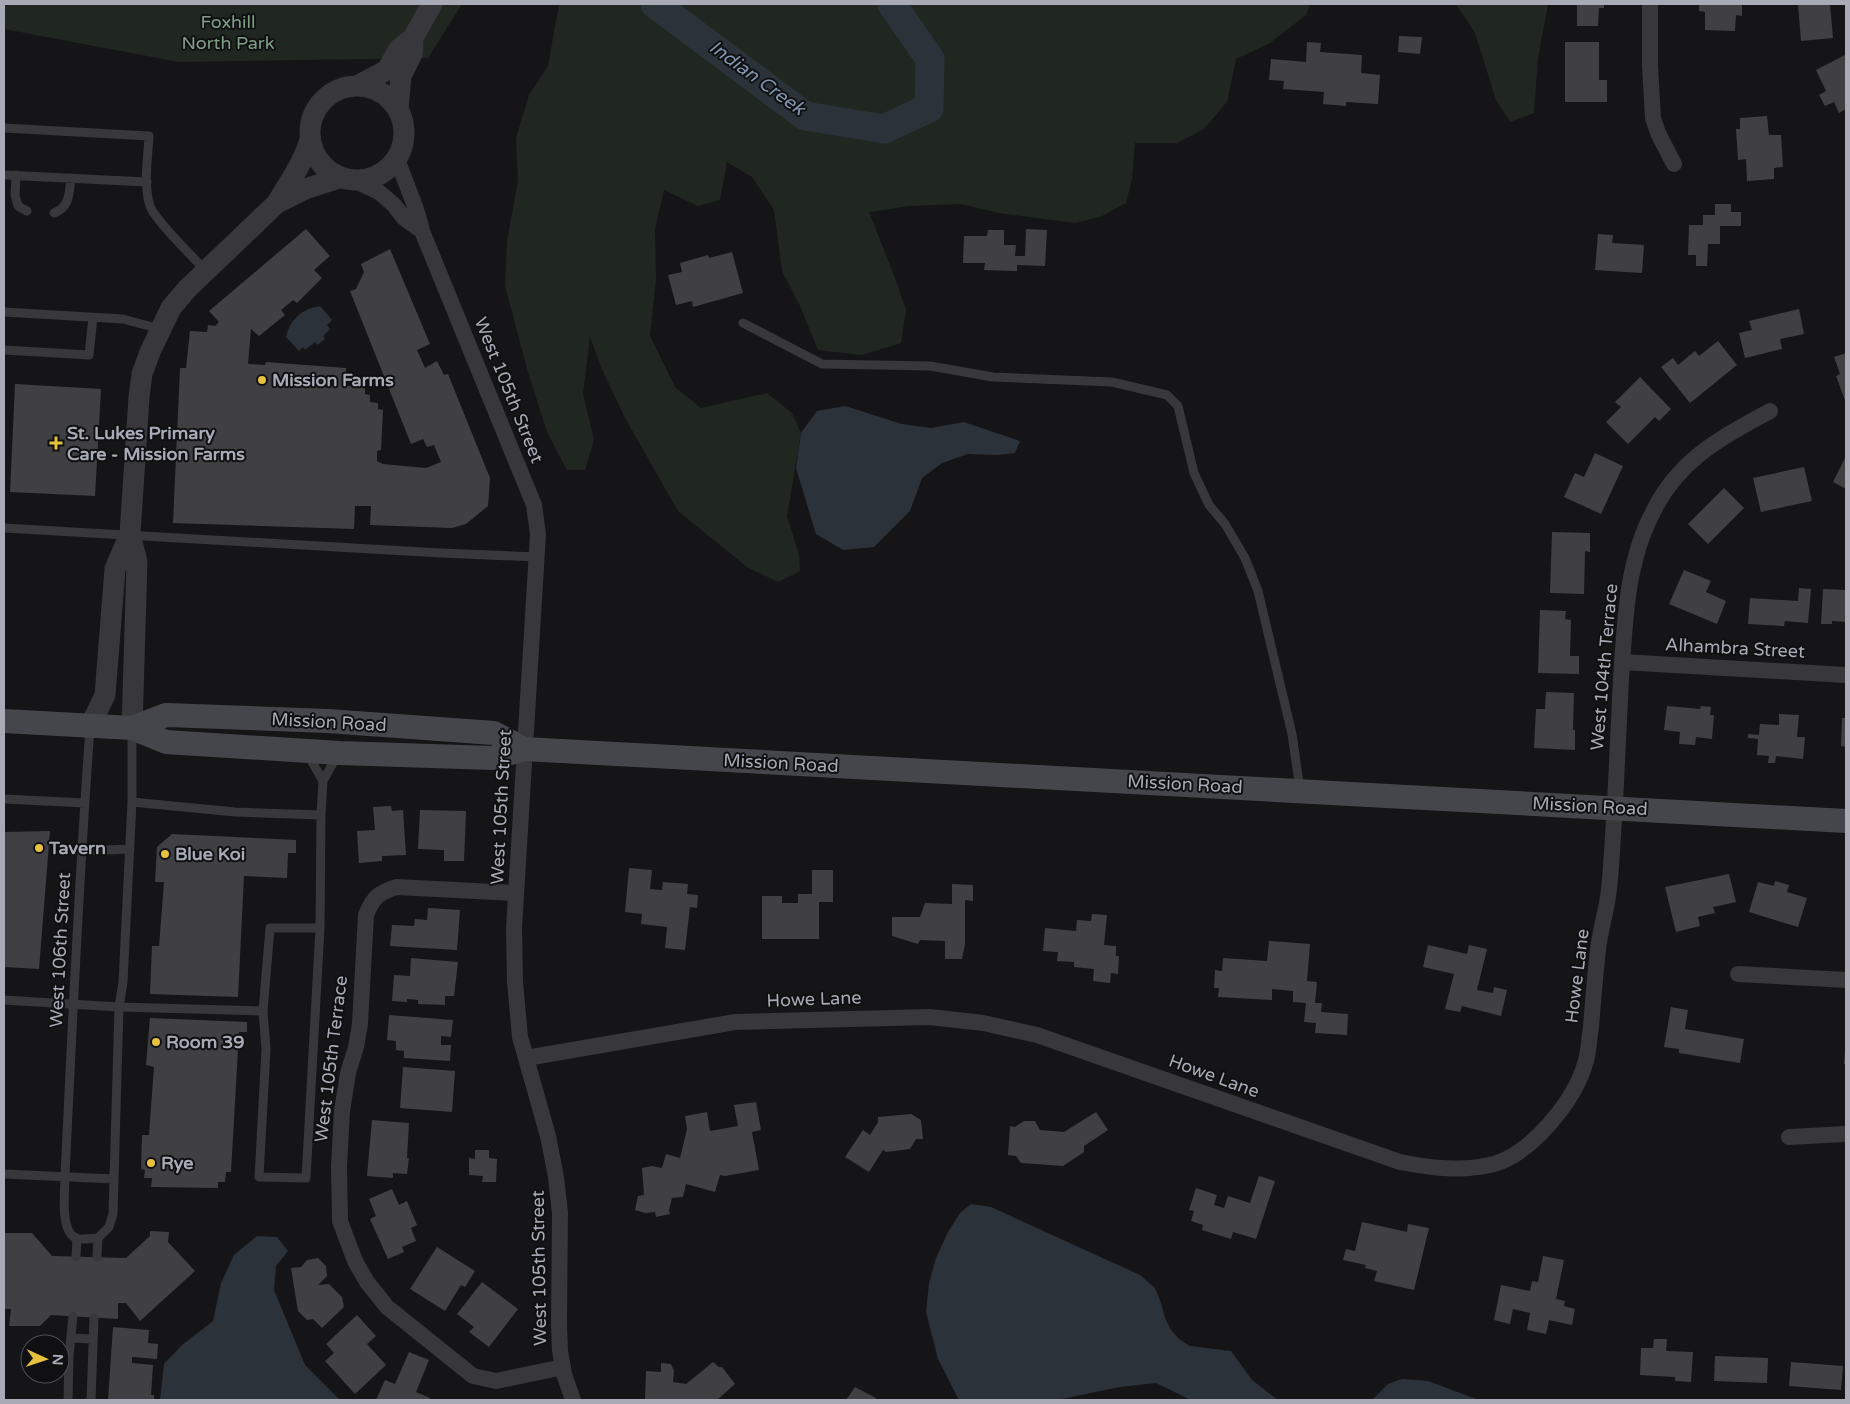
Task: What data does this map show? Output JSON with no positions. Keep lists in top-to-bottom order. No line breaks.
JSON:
{"streets":{"main road":["Mission Road"],"street":["West 105th Street","Alhambra Street","West 104th Terrace","Howe Lane","West 105th Terrace"],"lane":["West 106th Street"]},"crossings":[["West 105th Street","Mission Road"],["West 105th Street","Howe Lane"],["West 105th Street","West 105th Terrace"],["Alhambra Street","West 104th Terrace"],["West 104th Terrace","Mission Road"],["West 104th Terrace","Howe Lane"],["Mission Road","West 106th Street"],["Mission Road","Howe Lane"]],"water":["Indian Creek"],"parks":["Foxhill North Park"],"places":{"other":["Mission Farms","Tavern","Blue Koi","Room 39","Rye"],"health":["St. Lukes Primary Care - Mission Farms"]},"north":"right"}
